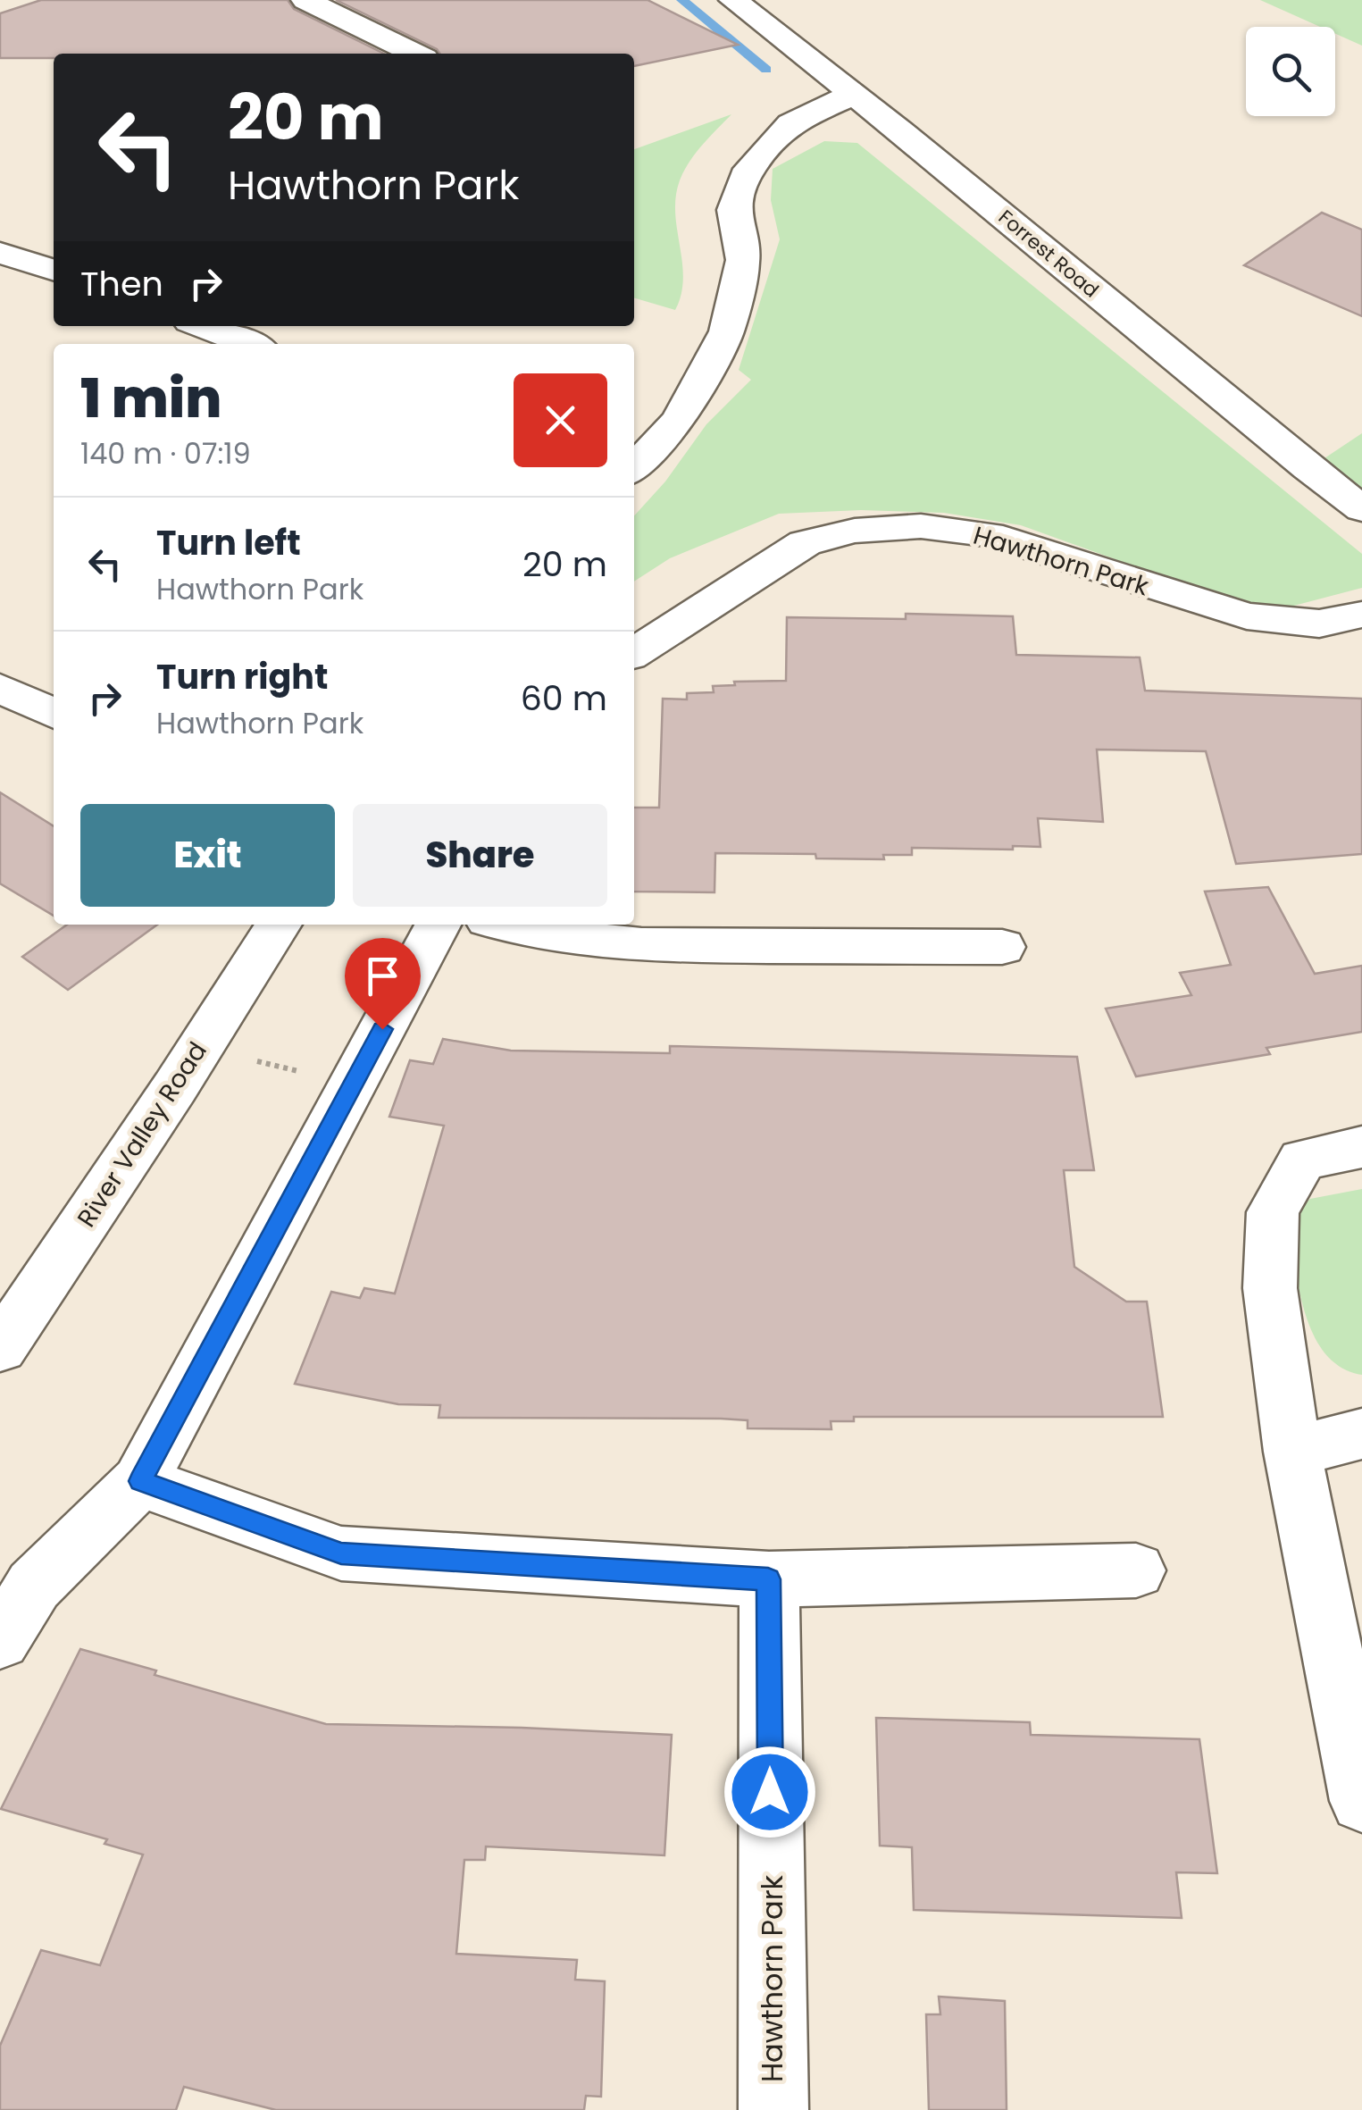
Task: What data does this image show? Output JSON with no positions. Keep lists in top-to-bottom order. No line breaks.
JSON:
{"streets":{"street":["Forrest Road","Hawthorn Park","River Valley Road"]},"page":{"turn":["20 m","Hawthorn Park"],"then":"Then","heading":["1 min","140 m · 07:19"],"list":[{"name":"Turn left","note":"Hawthorn Park","value":"20 m"},{"name":"Turn right","note":"Hawthorn Park","value":"60 m"}],"buttons":["Exit","Share"]}}
